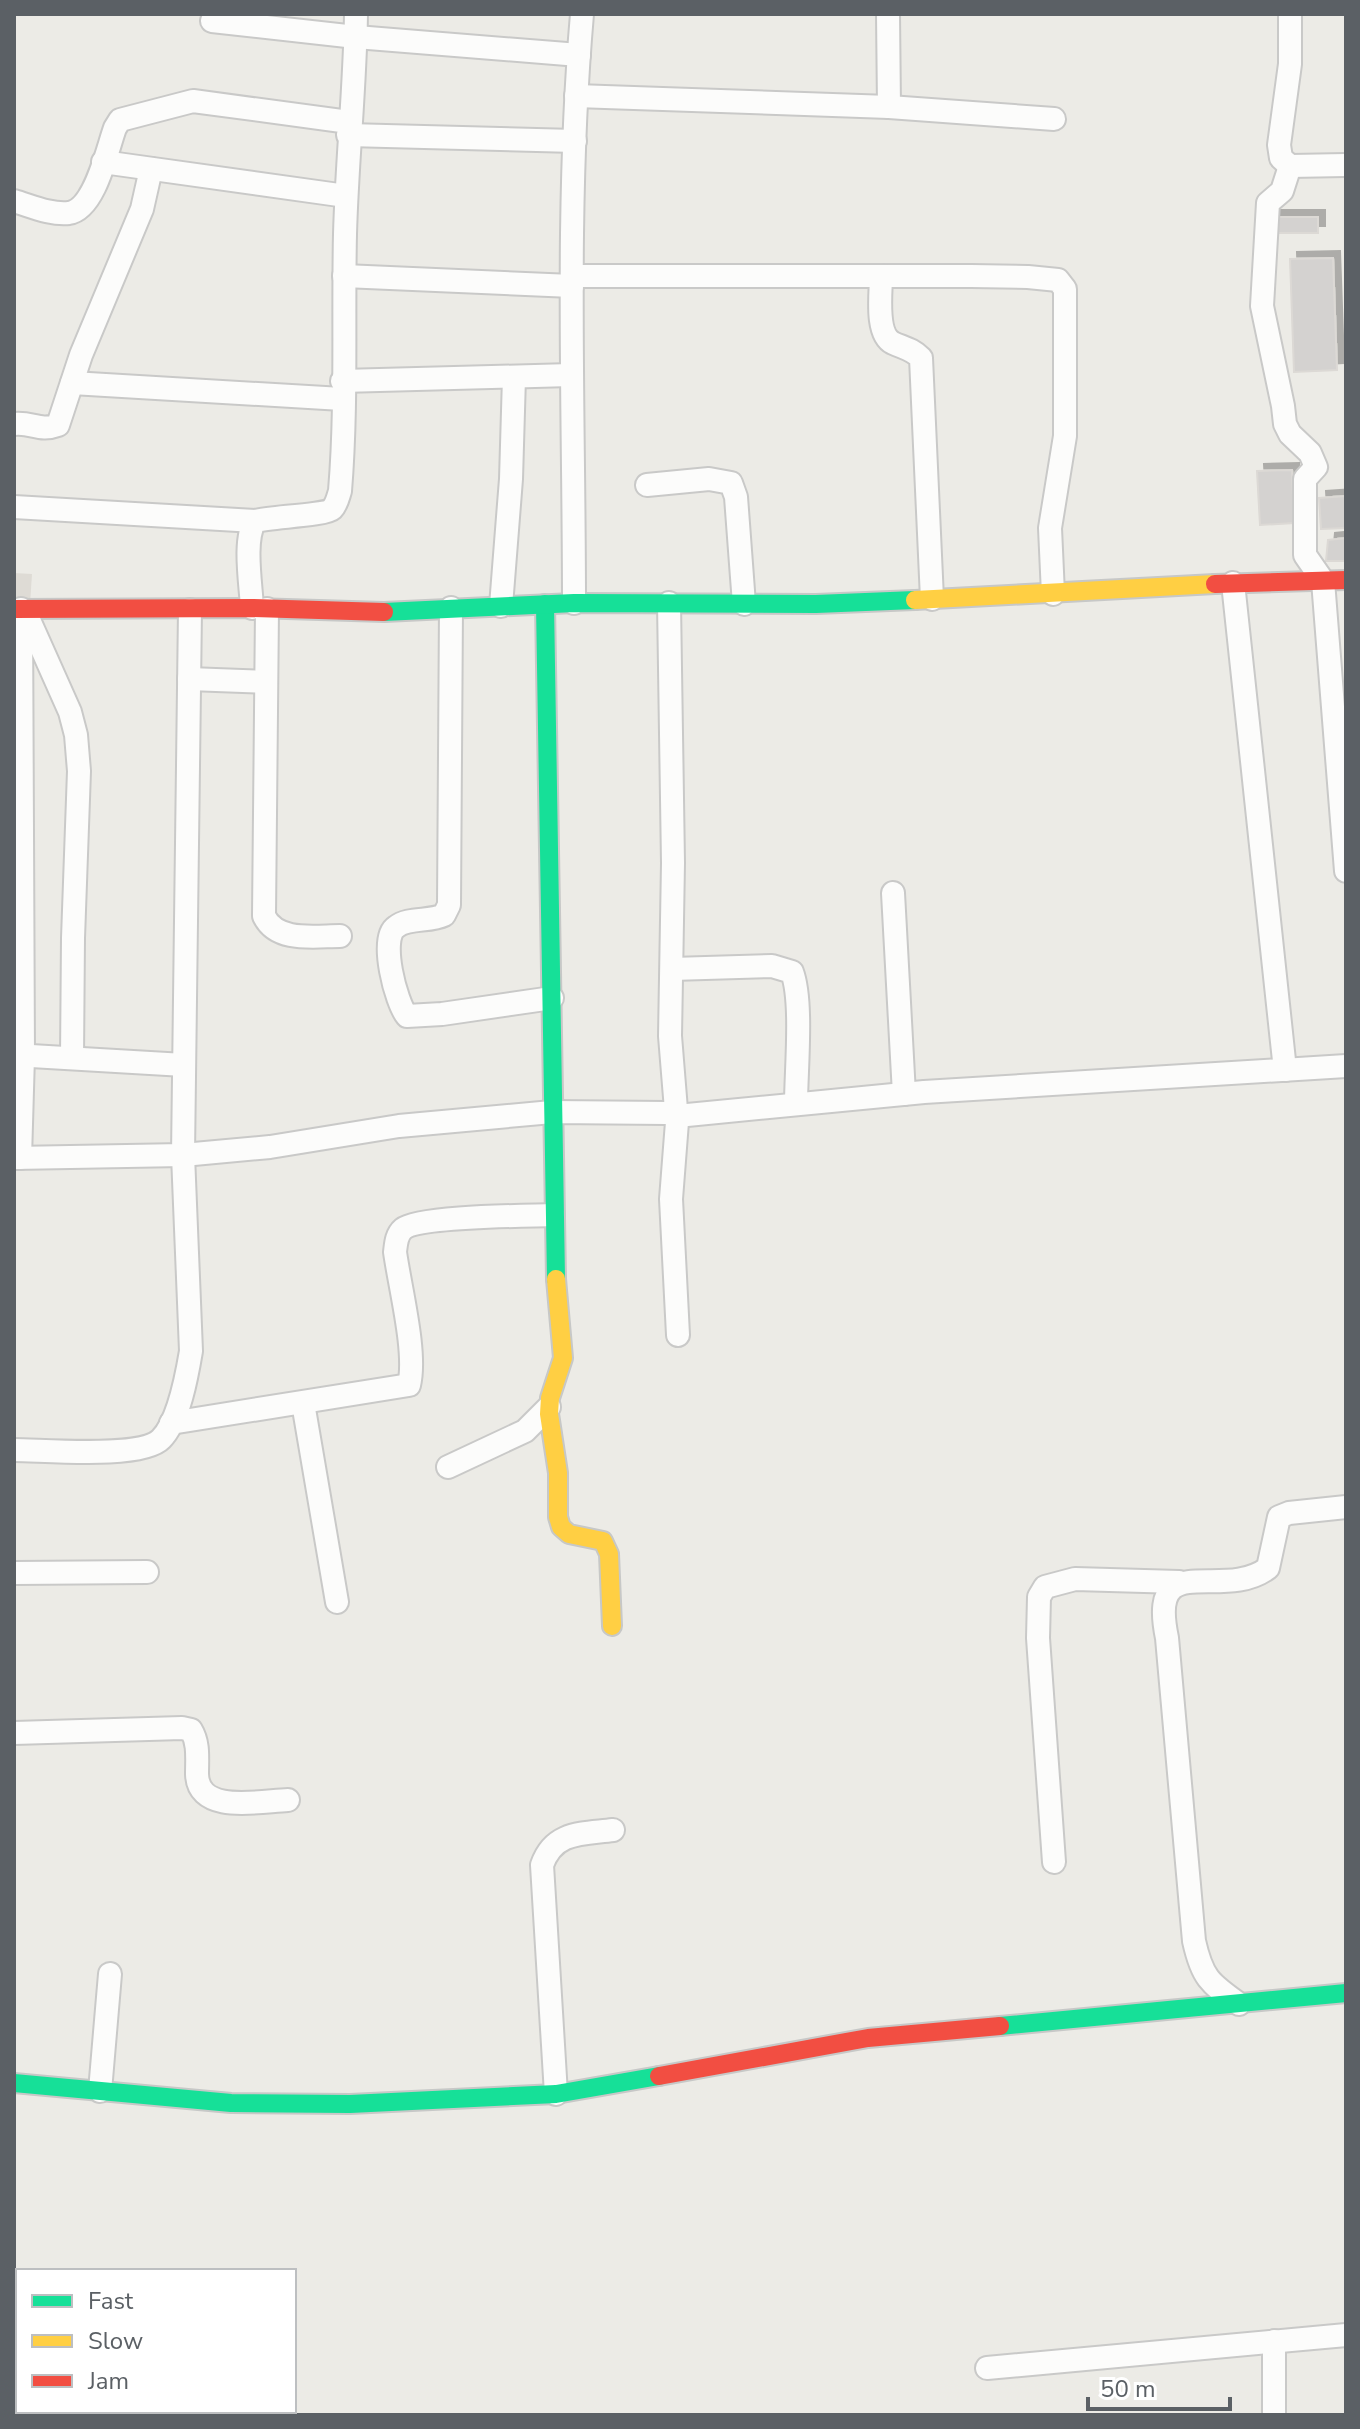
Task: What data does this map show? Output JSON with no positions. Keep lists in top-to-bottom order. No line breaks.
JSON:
{"legend":["Fast","Slow","Jam"],"scale_bar":"50 m"}
